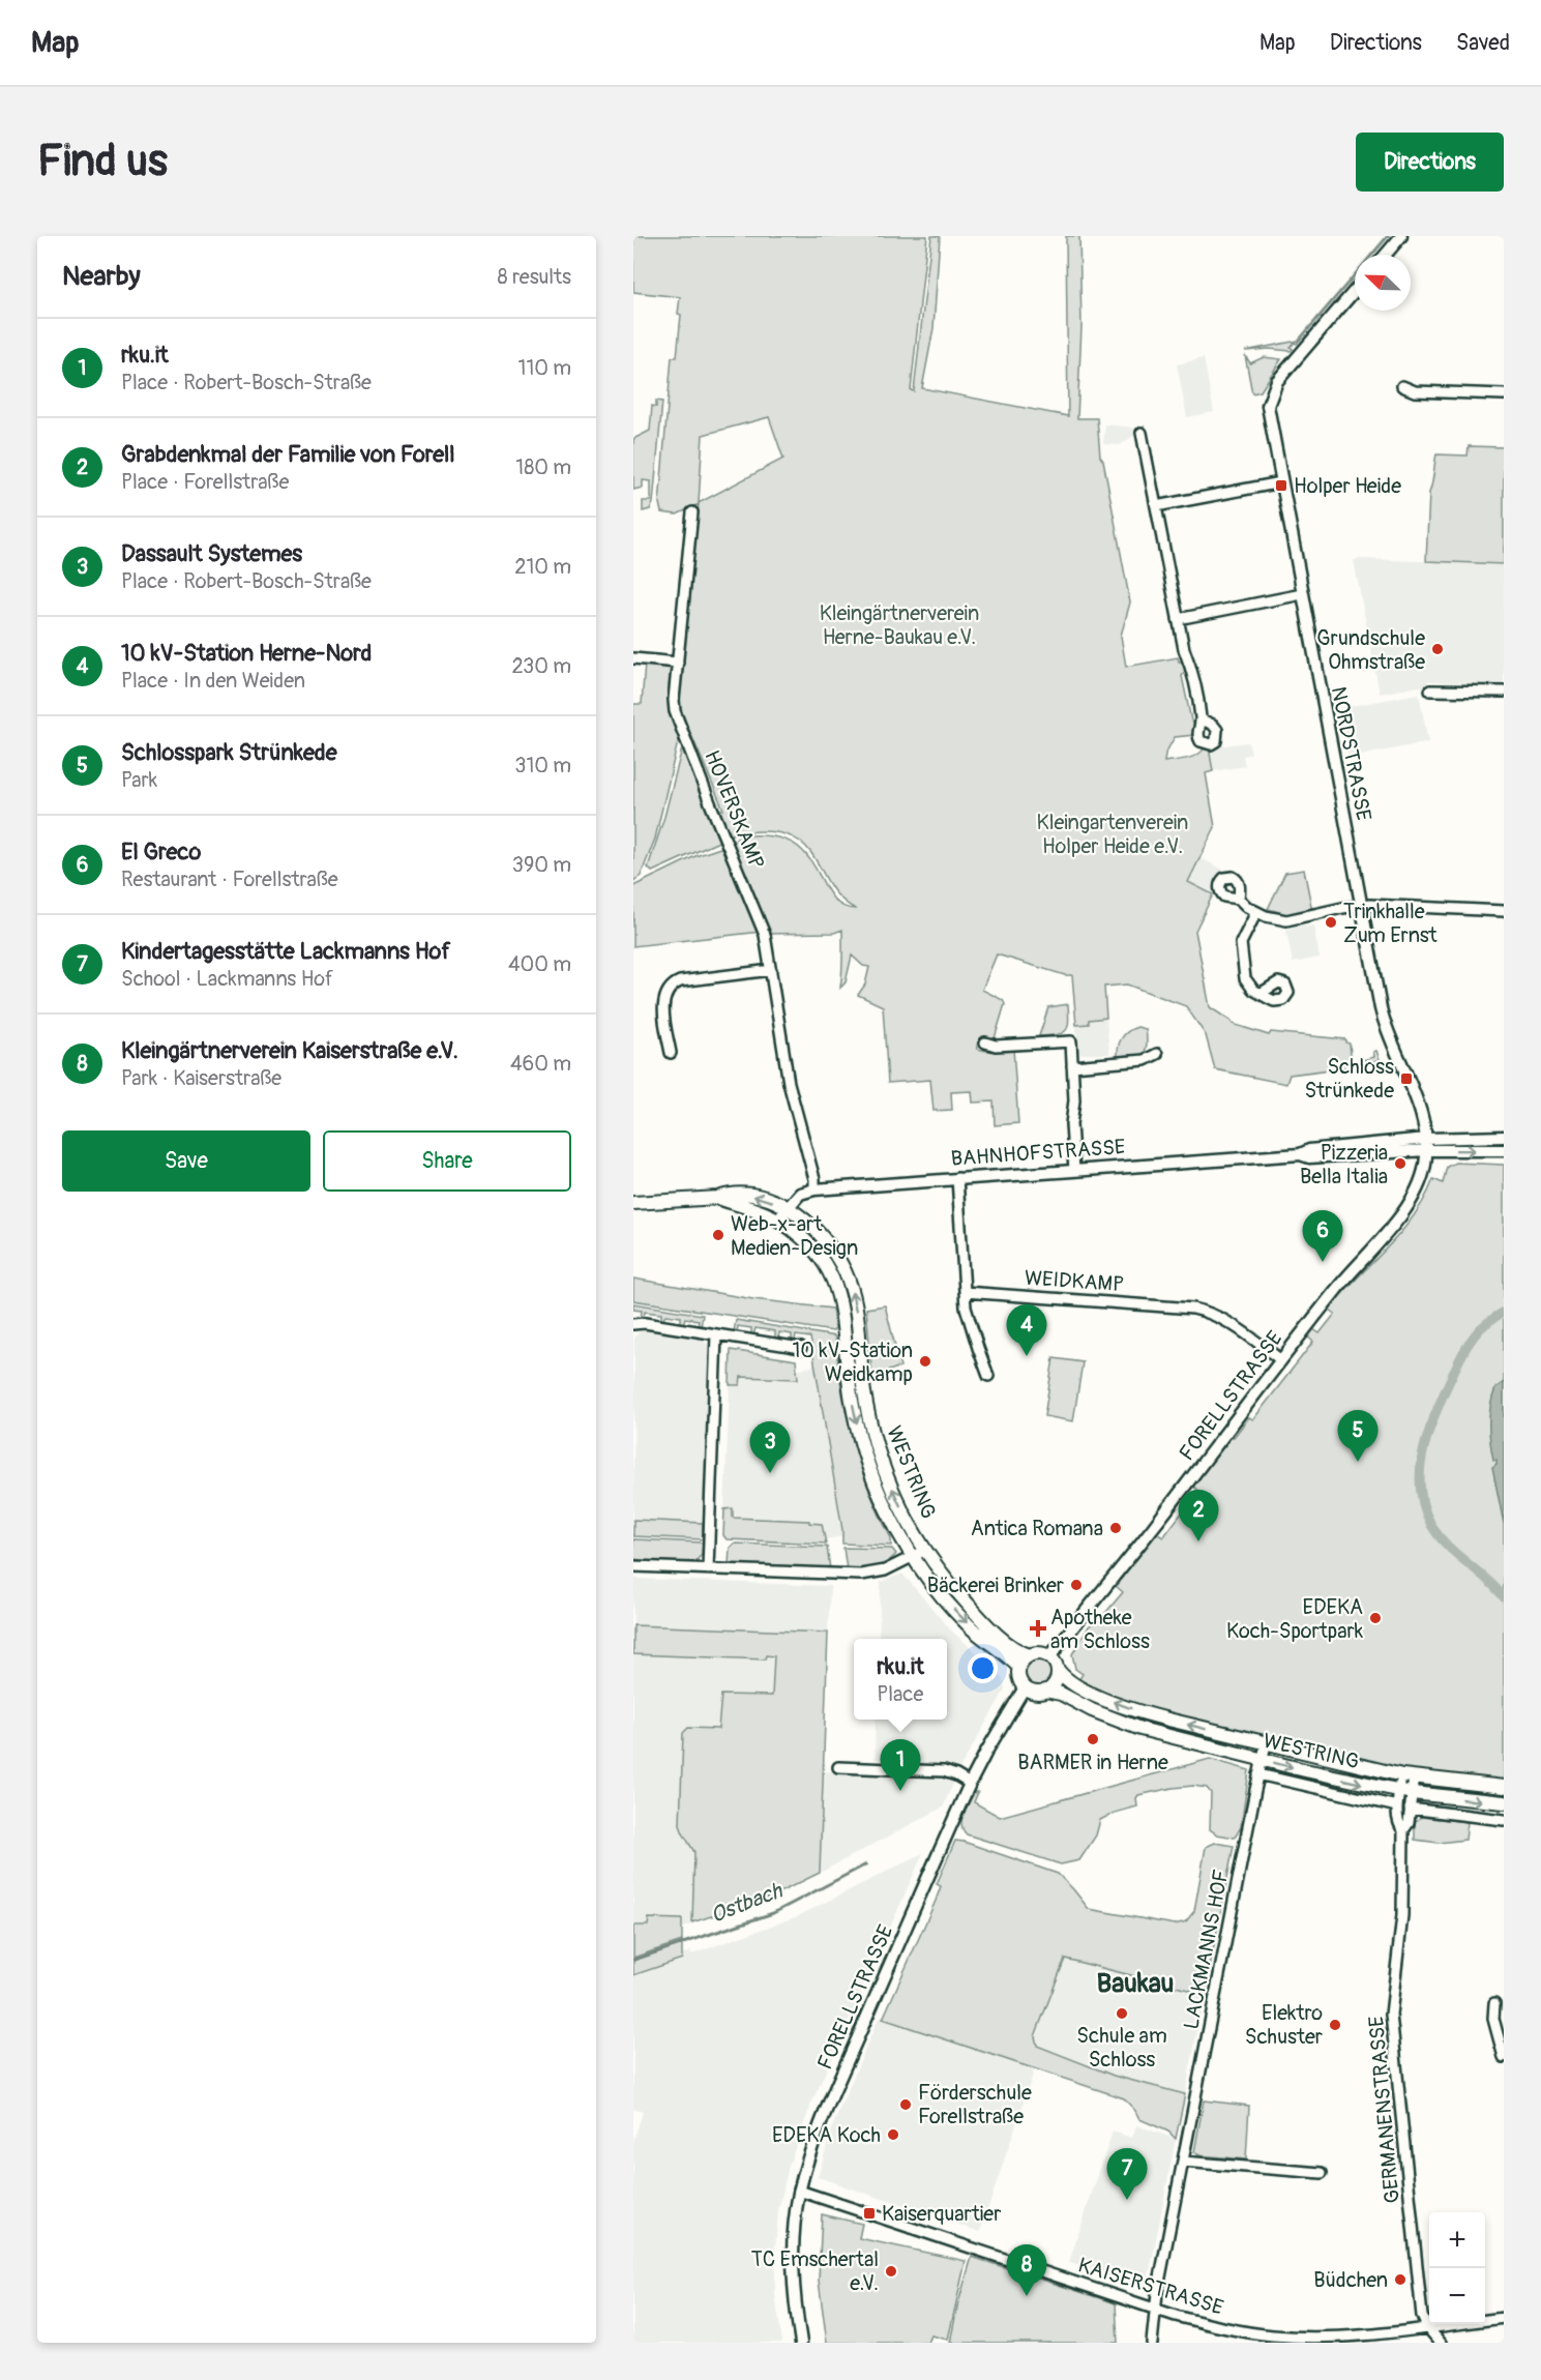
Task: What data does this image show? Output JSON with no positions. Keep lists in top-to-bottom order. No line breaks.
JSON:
{"streets":{"main road":["WESTRING"],"street":["NORDSTRASSE","HOVERSKAMP","BAHNHOFSTRASSE","WEIDKAMP","FORELLSTRASSE","LACKMANNS HOF","GERMANENSTRASSE","KAISERSTRASSE"]},"crossings":[["NORDSTRASSE","BAHNHOFSTRASSE"],["NORDSTRASSE","FORELLSTRASSE"],["HOVERSKAMP","BAHNHOFSTRASSE"],["BAHNHOFSTRASSE","FORELLSTRASSE"],["BAHNHOFSTRASSE","WESTRING"],["WEIDKAMP","FORELLSTRASSE"],["FORELLSTRASSE","WESTRING"],["FORELLSTRASSE","KAISERSTRASSE"],["WESTRING","LACKMANNS HOF"],["WESTRING","GERMANENSTRASSE"],["LACKMANNS HOF","KAISERSTRASSE"],["GERMANENSTRASSE","KAISERSTRASSE"]],"districts":["Baukau"],"water":["Ostbach"],"parks":["Kleingärtnerverein Herne-Baukau e.V.","Kleingartenverein Holper Heide e.V."],"places":{"transit":["Holper Heide","Schloss Strünkede","Kaiserquartier"],"other":["Grundschule Ohmstraße","Trinkhalle Zum Ernst","Pizzeria Bella Italia","Web-x-art Medien-Design","10 kV-Station Weidkamp","Antica Romana","Bäckerei Brinker","EDEKA Koch-Sportpark","BARMER in Herne","Schule am Schloss","Elektro Schuster","Förderschule Forellstraße","EDEKA Koch","TC Emschertal e.V.","Büdchen"],"health":["Apotheke am Schloss"]},"north":"top left","page":{"header":"Map","nav":["Map","Directions","Saved"],"buttons":["Directions",["Save","Share"]],"title":"Find us","heading":["Nearby","8 results"],"list":[{"mark":"1","name":"rku.it","note":"Place · Robert-Bosch-Straße","value":"110 m"},{"mark":"2","name":"Grabdenkmal der Familie von Forell","note":"Place · Forellstraße","value":"180 m"},{"mark":"3","name":"Dassault Systemes","note":"Place · Robert-Bosch-Straße","value":"210 m"},{"mark":"4","name":"10 kV-Station Herne-Nord","note":"Place · In den Weiden","value":"230 m"},{"mark":"5","name":"Schlosspark Strünkede","note":"Park","value":"310 m"},{"mark":"6","name":"El Greco","note":"Restaurant · Forellstraße","value":"390 m"},{"mark":"7","name":"Kindertagesstätte Lackmanns Hof","note":"School · Lackmanns Hof","value":"400 m"},{"mark":"8","name":"Kleingärtnerverein Kaiserstraße e.V.","note":"Park · Kaiserstraße","value":"460 m"}],"pins":["6","4","5","3","2","1","7","8"],"popup":["rku.it","Place"],"map_buttons":["+","−"]}}
